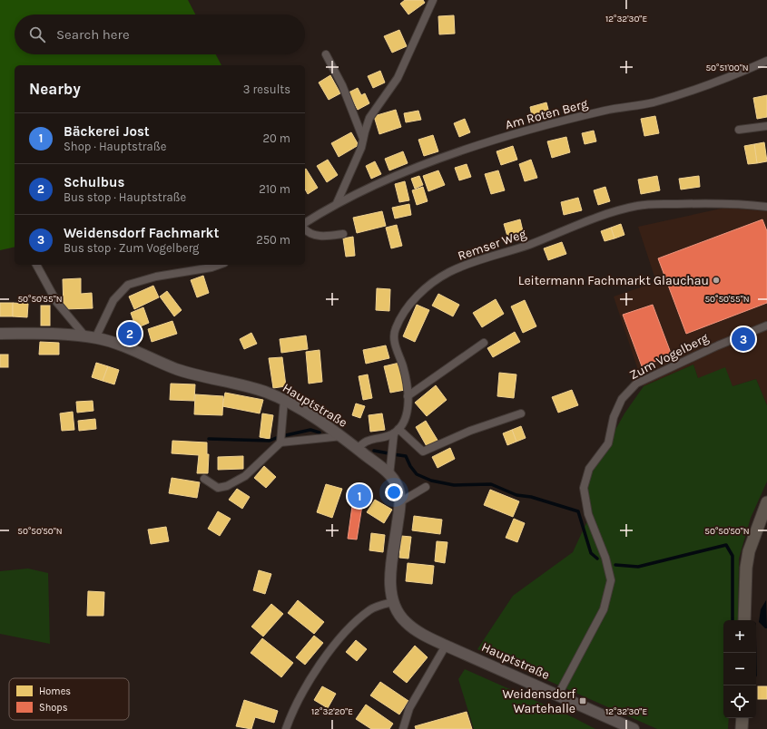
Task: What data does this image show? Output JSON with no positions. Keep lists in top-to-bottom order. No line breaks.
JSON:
{"streets":{"main road":["Hauptstraße"],"street":["Am Roten Berg","Remser Weg","Zum Vogelberg"]},"crossings":[["Remser Weg","Hauptstraße"],["Zum Vogelberg","Hauptstraße"]],"places":{"other":["Leitermann Fachmarkt Glauchau"],"transit":["Weidensdorf Wartehalle"]},"legend":["Homes","Shops"],"page":{"search":"Search here","heading":["Nearby","3 results"],"list":[{"mark":"1","name":"Bäckerei Jost","note":"Shop · Hauptstraße","value":"20 m"},{"mark":"2","name":"Schulbus","note":"Bus stop · Hauptstraße","value":"210 m"},{"mark":"3","name":"Weidensdorf Fachmarkt","note":"Bus stop · Zum Vogelberg","value":"250 m"}],"pins":["2","3","1"],"map_buttons":["+","−"]},"coordinates":["12°32'30\"E","50°51'00\"N","50°50'55\"N","50°50'50\"N","12°32'20\"E"]}
